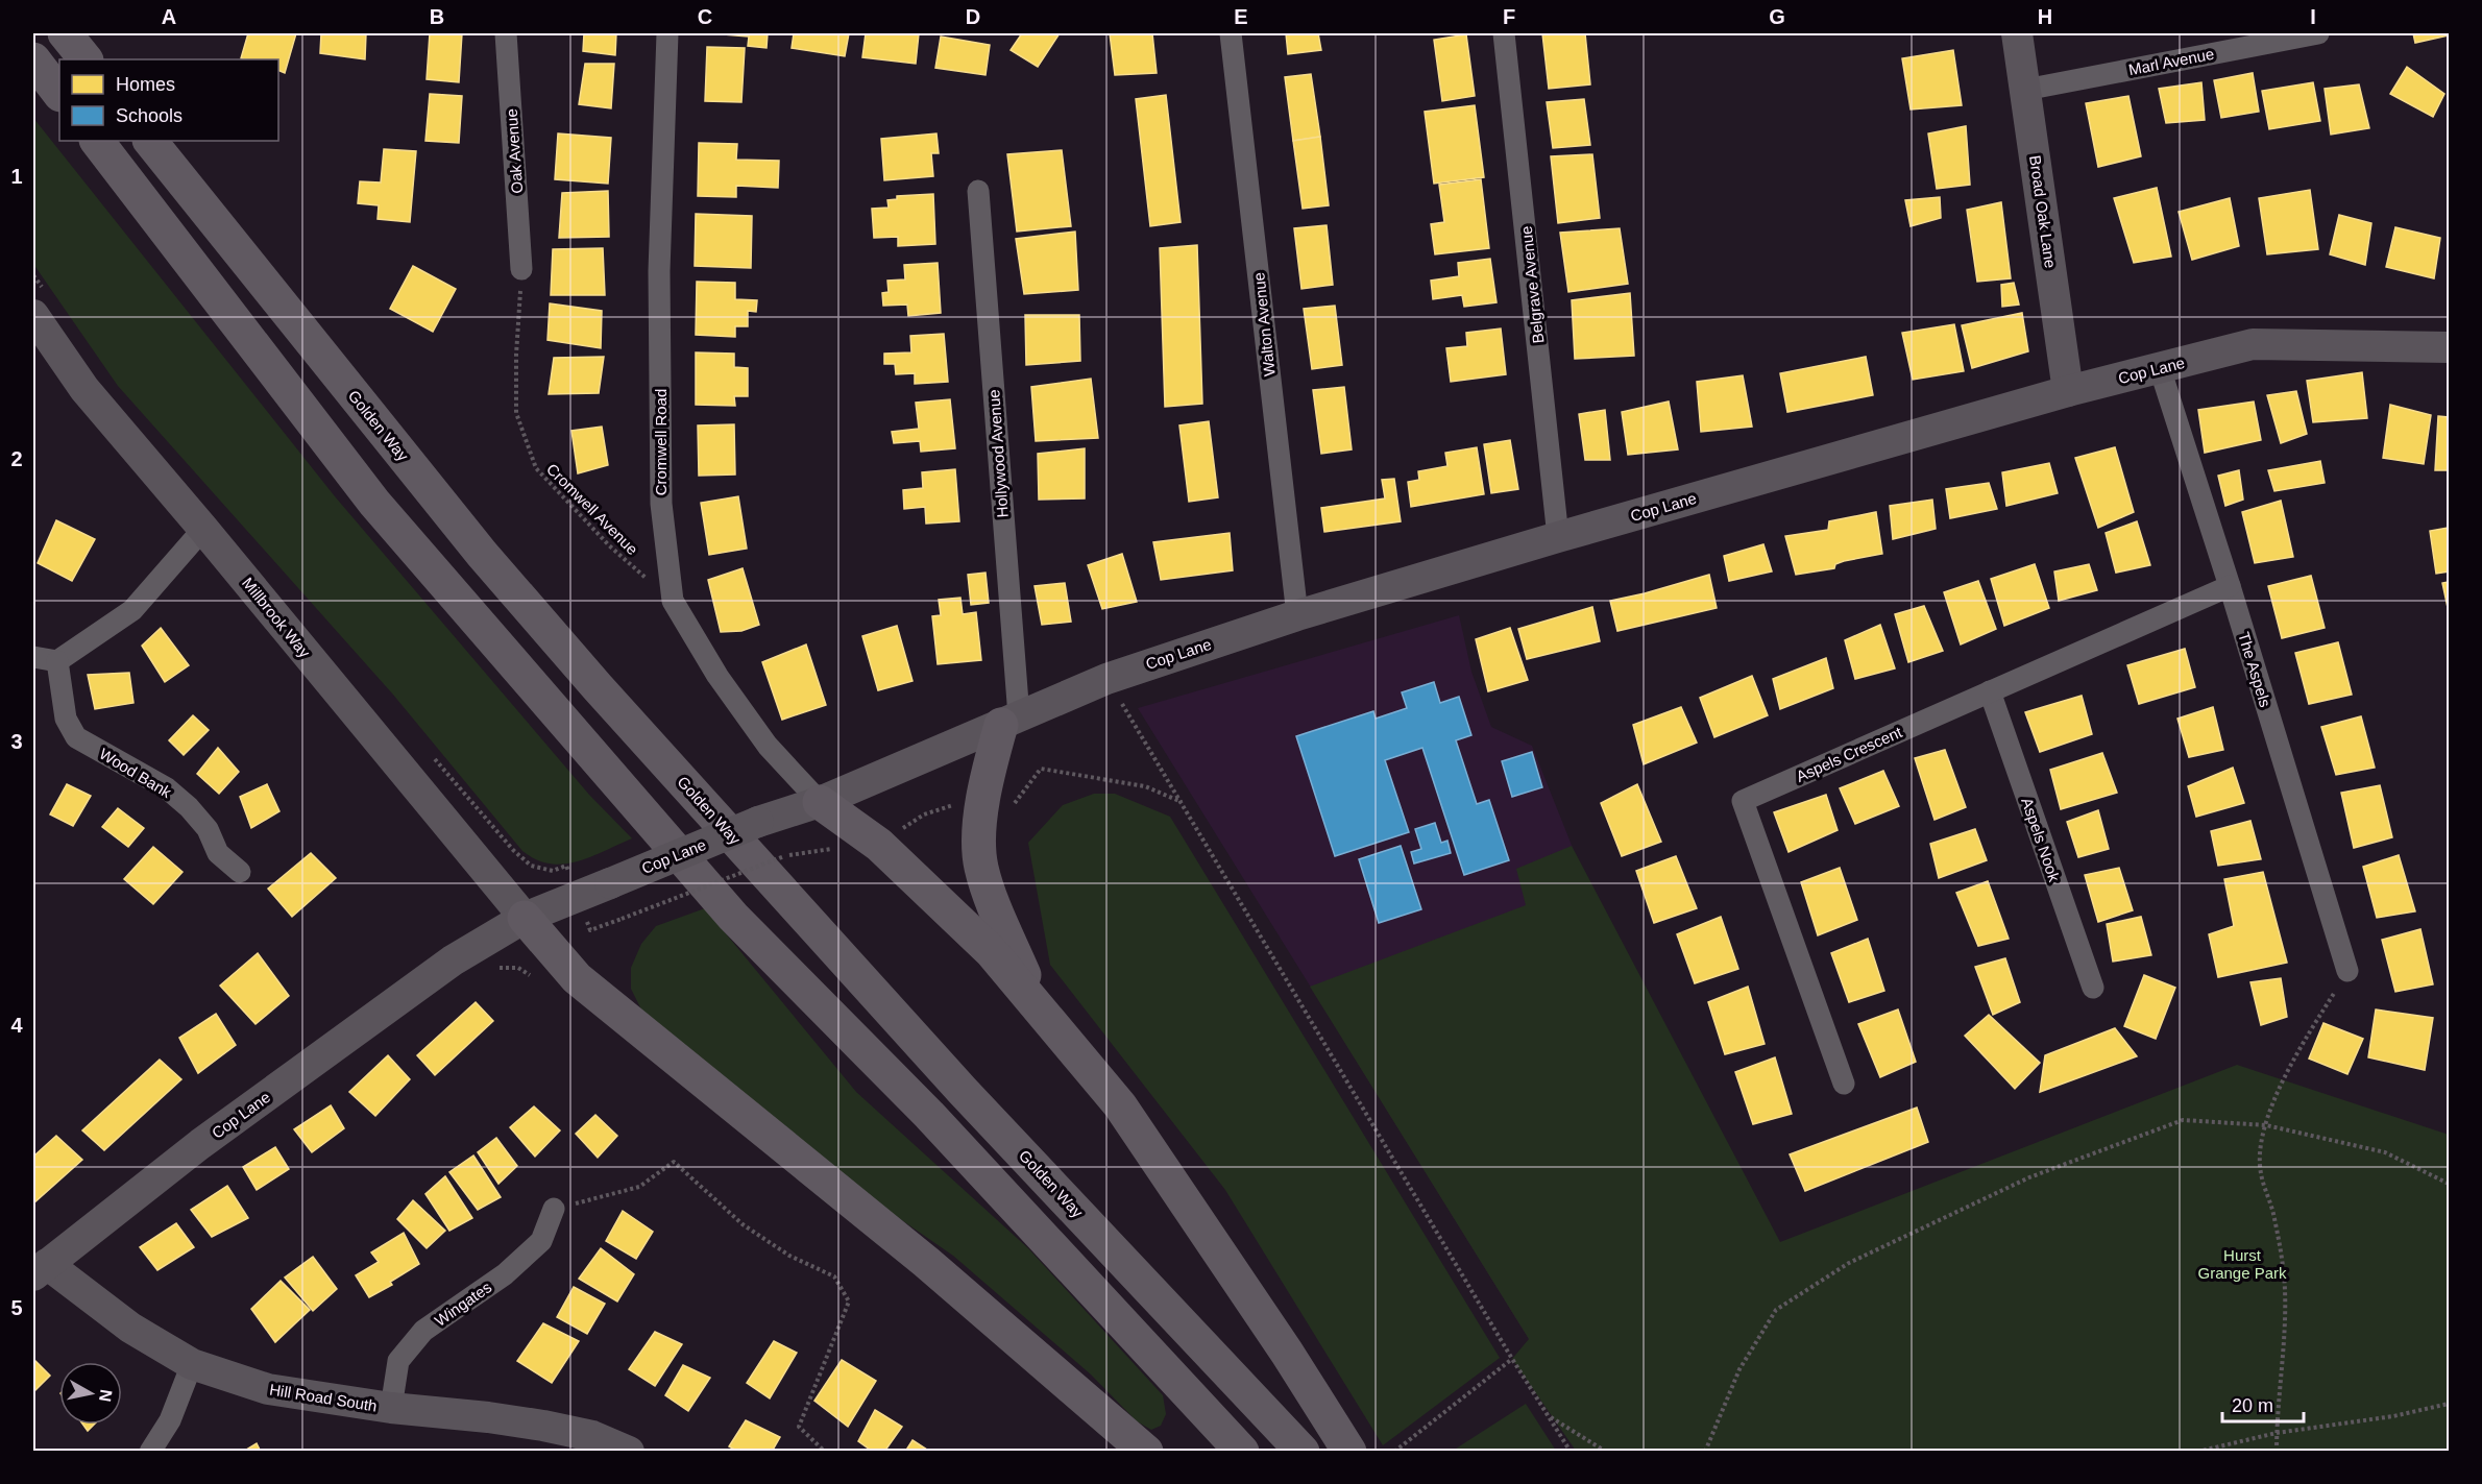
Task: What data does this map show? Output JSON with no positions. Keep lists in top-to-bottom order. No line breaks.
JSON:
{"streets":{"highway":["Golden Way"],"street":["Marl Avenue","Oak Avenue","Broad Oak Lane","Belgrave Avenue","Walton Avenue","Cop Lane","Cromwell Road","Hollywood Avenue","Millbrook Way","The Aspels","Aspels Crescent","Wood Bank","Aspels Nook","Wingates","Hill Road South"],"path":["Cromwell Avenue"]},"crossings":[["Marl Avenue","Broad Oak Lane"],["Oak Avenue","Cromwell Avenue"],["Broad Oak Lane","Cop Lane"],["Belgrave Avenue","Cop Lane"],["Walton Avenue","Cop Lane"],["Cop Lane","Cromwell Road"],["Cop Lane","Hollywood Avenue"],["Cop Lane","Millbrook Way"],["Cop Lane","The Aspels"],["Cop Lane","Hill Road South"],["Cromwell Road","Cromwell Avenue"],["The Aspels","Aspels Crescent"],["Aspels Crescent","Aspels Nook"],["Wingates","Hill Road South"]],"parks":["Hurst Grange Park"],"legend":["Homes","Schools"],"scale_bar":"20 m","north":"right","grid":{"columns":["A","B","C","D","E","F","G","H","I"],"rows":["1","2","3","4","5"]}}
